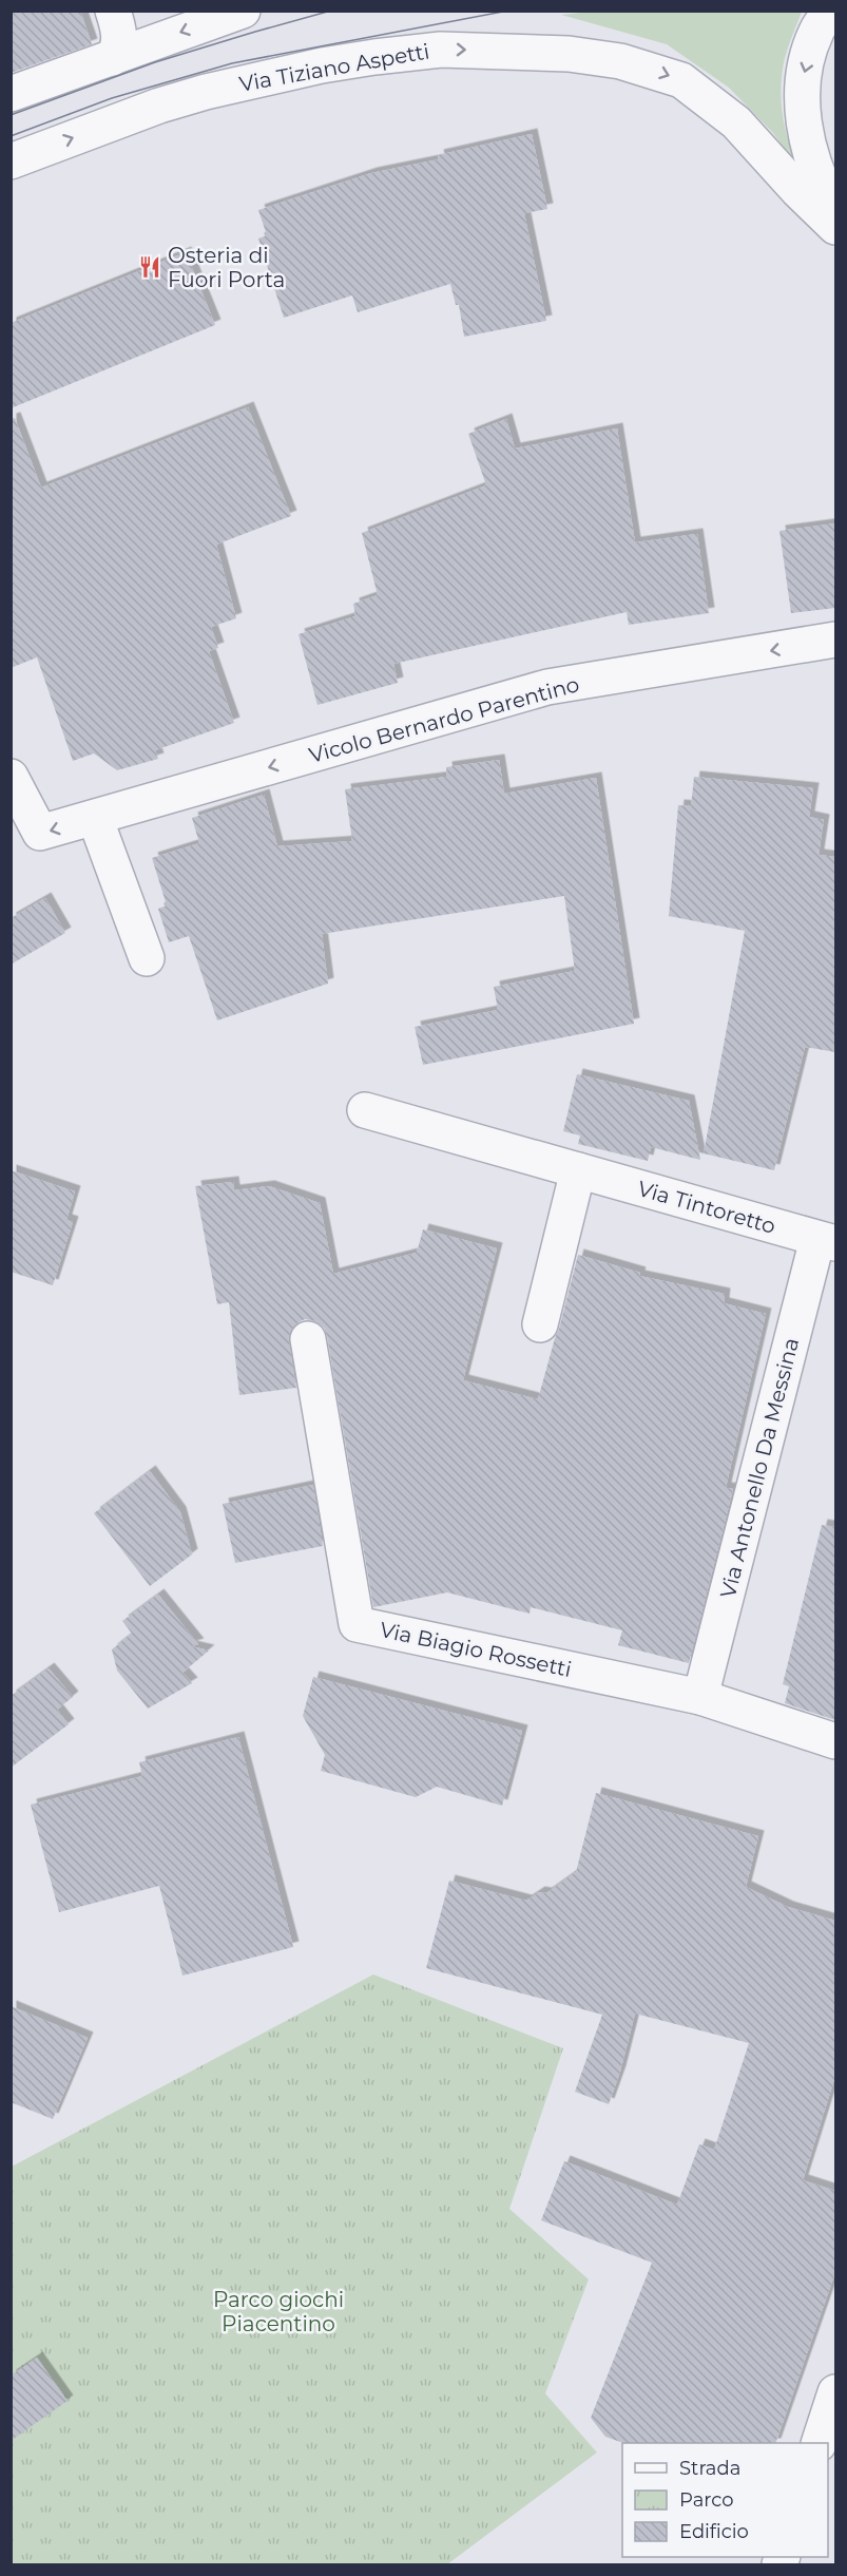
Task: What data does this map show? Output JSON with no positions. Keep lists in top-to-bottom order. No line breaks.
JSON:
{"streets":{"street":["Via Tiziano Aspetti","Vicolo Bernardo Parentino","Via Tintoretto","Via Antonello Da Messina","Via Biagio Rossetti"]},"crossings":[["Via Tintoretto","Via Antonello Da Messina"],["Via Antonello Da Messina","Via Biagio Rossetti"]],"one_way":["Via Tiziano Aspetti","Vicolo Bernardo Parentino"],"parks":["Parco giochi Piacentino"],"places":{"restaurant":["Osteria di Fuori Porta"]},"legend":["Strada","Parco","Edificio"]}
